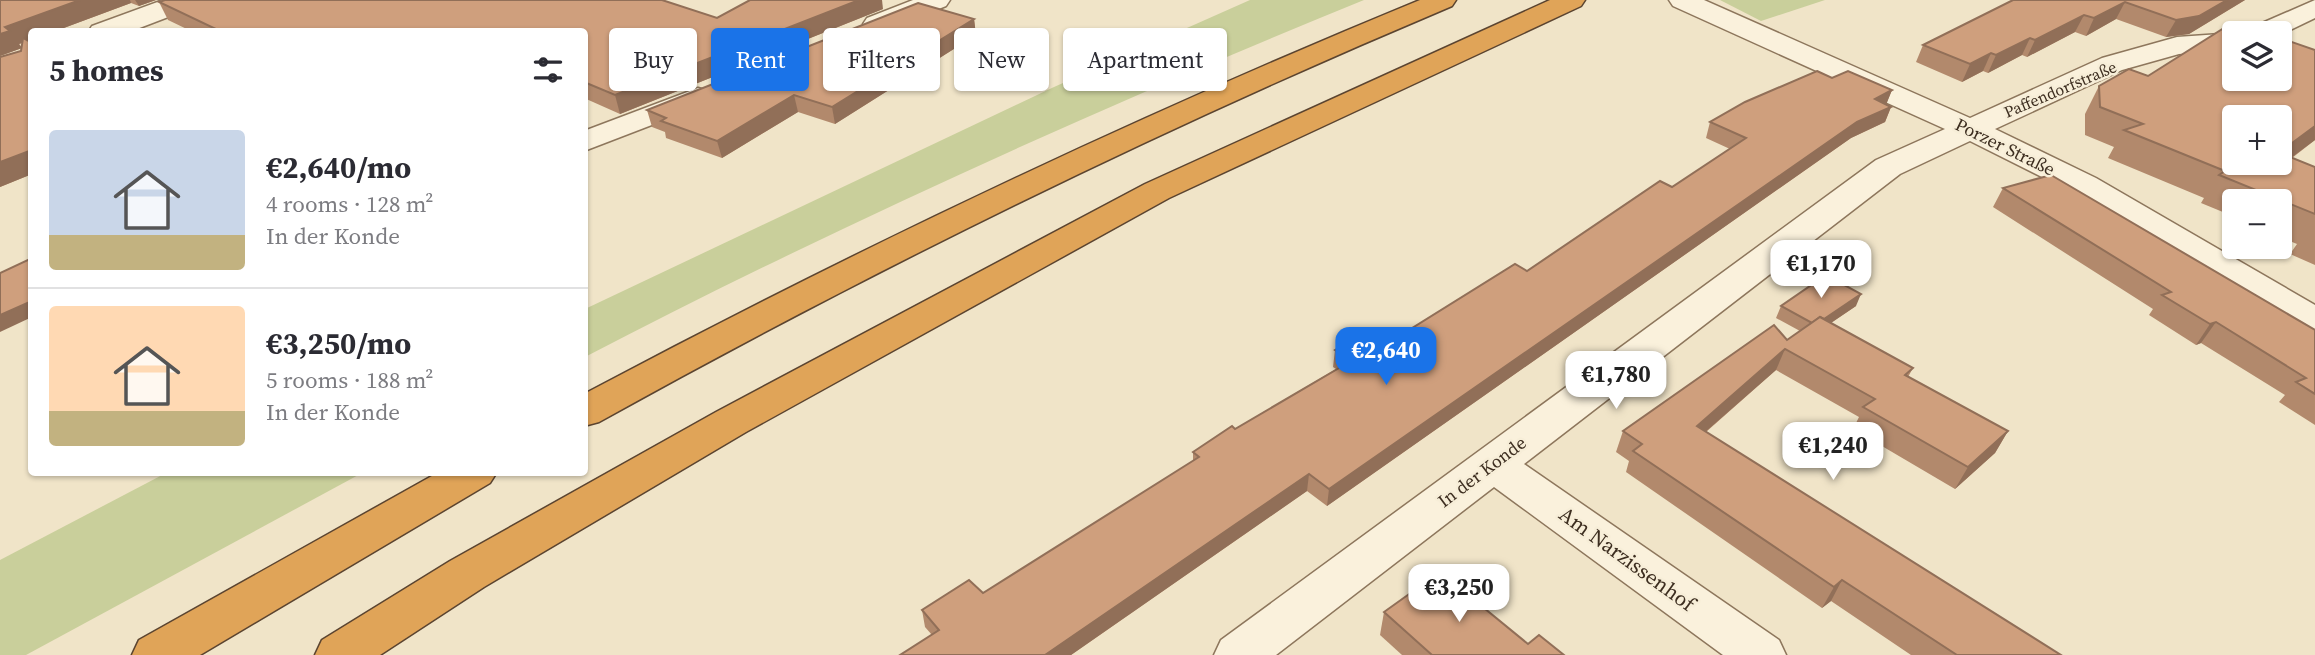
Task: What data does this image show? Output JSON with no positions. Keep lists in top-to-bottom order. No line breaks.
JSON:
{"streets":{"street":["Paffendorfstraße","Porzer Straße","In der Konde","Am Narzissenhof"]},"crossings":[["Paffendorfstraße","Porzer Straße"],["Paffendorfstraße","In der Konde"],["Porzer Straße","In der Konde"],["In der Konde","Am Narzissenhof"]],"page":{"map_buttons":["+","−"],"chip":["Buy","Rent","Filters","New","Apartment"],"heading":"5 homes","list":[{"name":"€2,640/mo","note":"4 rooms · 128 m² · In der Konde"},{"name":"€3,250/mo","note":"5 rooms · 188 m² · In der Konde"}],"price":["€1,170","€2,640","€1,780","€1,240","€3,250"]}}
